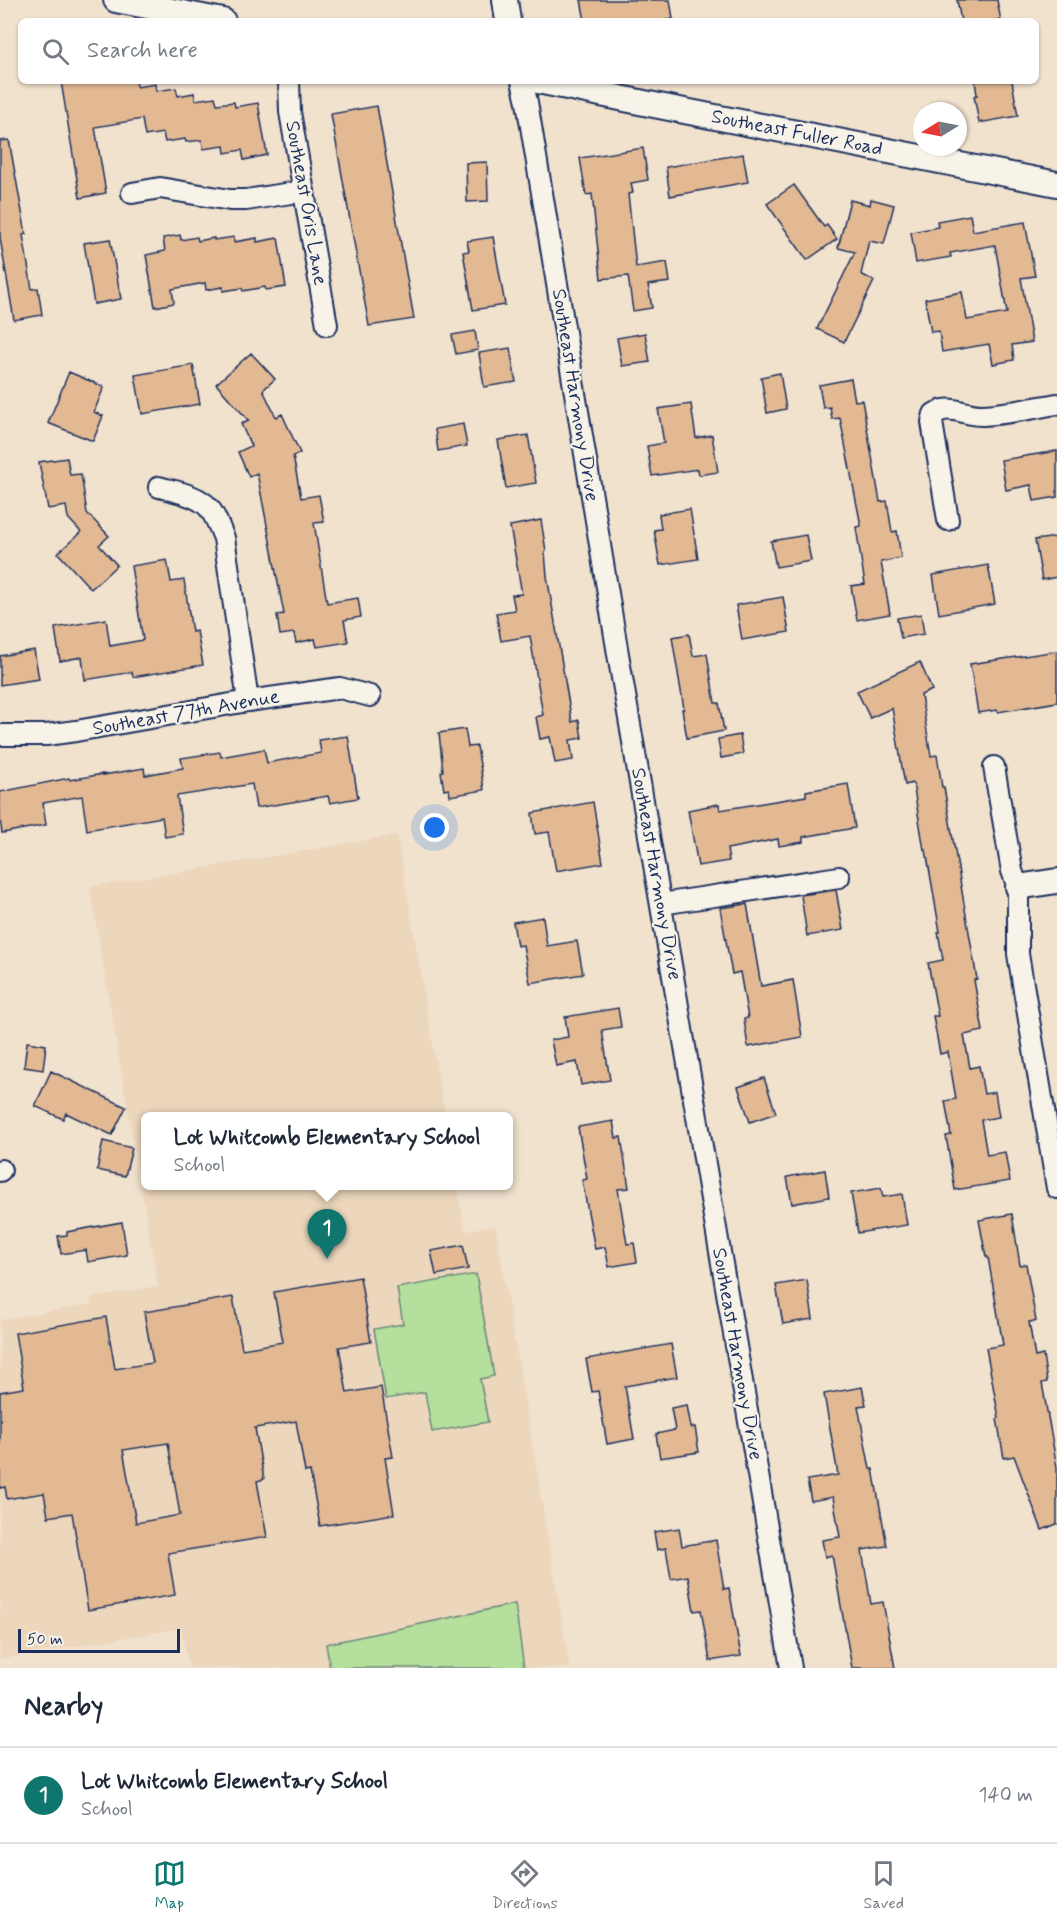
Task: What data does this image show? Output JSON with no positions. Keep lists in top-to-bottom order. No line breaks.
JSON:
{"streets":{"street":["Southeast Fuller Road","Southeast Oris Lane","Southeast Harmony Drive","Southeast 77th Avenue"]},"scale_bar":"50 m","north":"left","page":{"search":"Search here","popup":["Lot Whitcomb Elementary School","School"],"pins":"1","scale":"50 m","heading":"Nearby","list":[{"mark":"1","name":"Lot Whitcomb Elementary School","note":"School","value":"140 m"}],"nav":["Map","Directions","Saved"]}}
